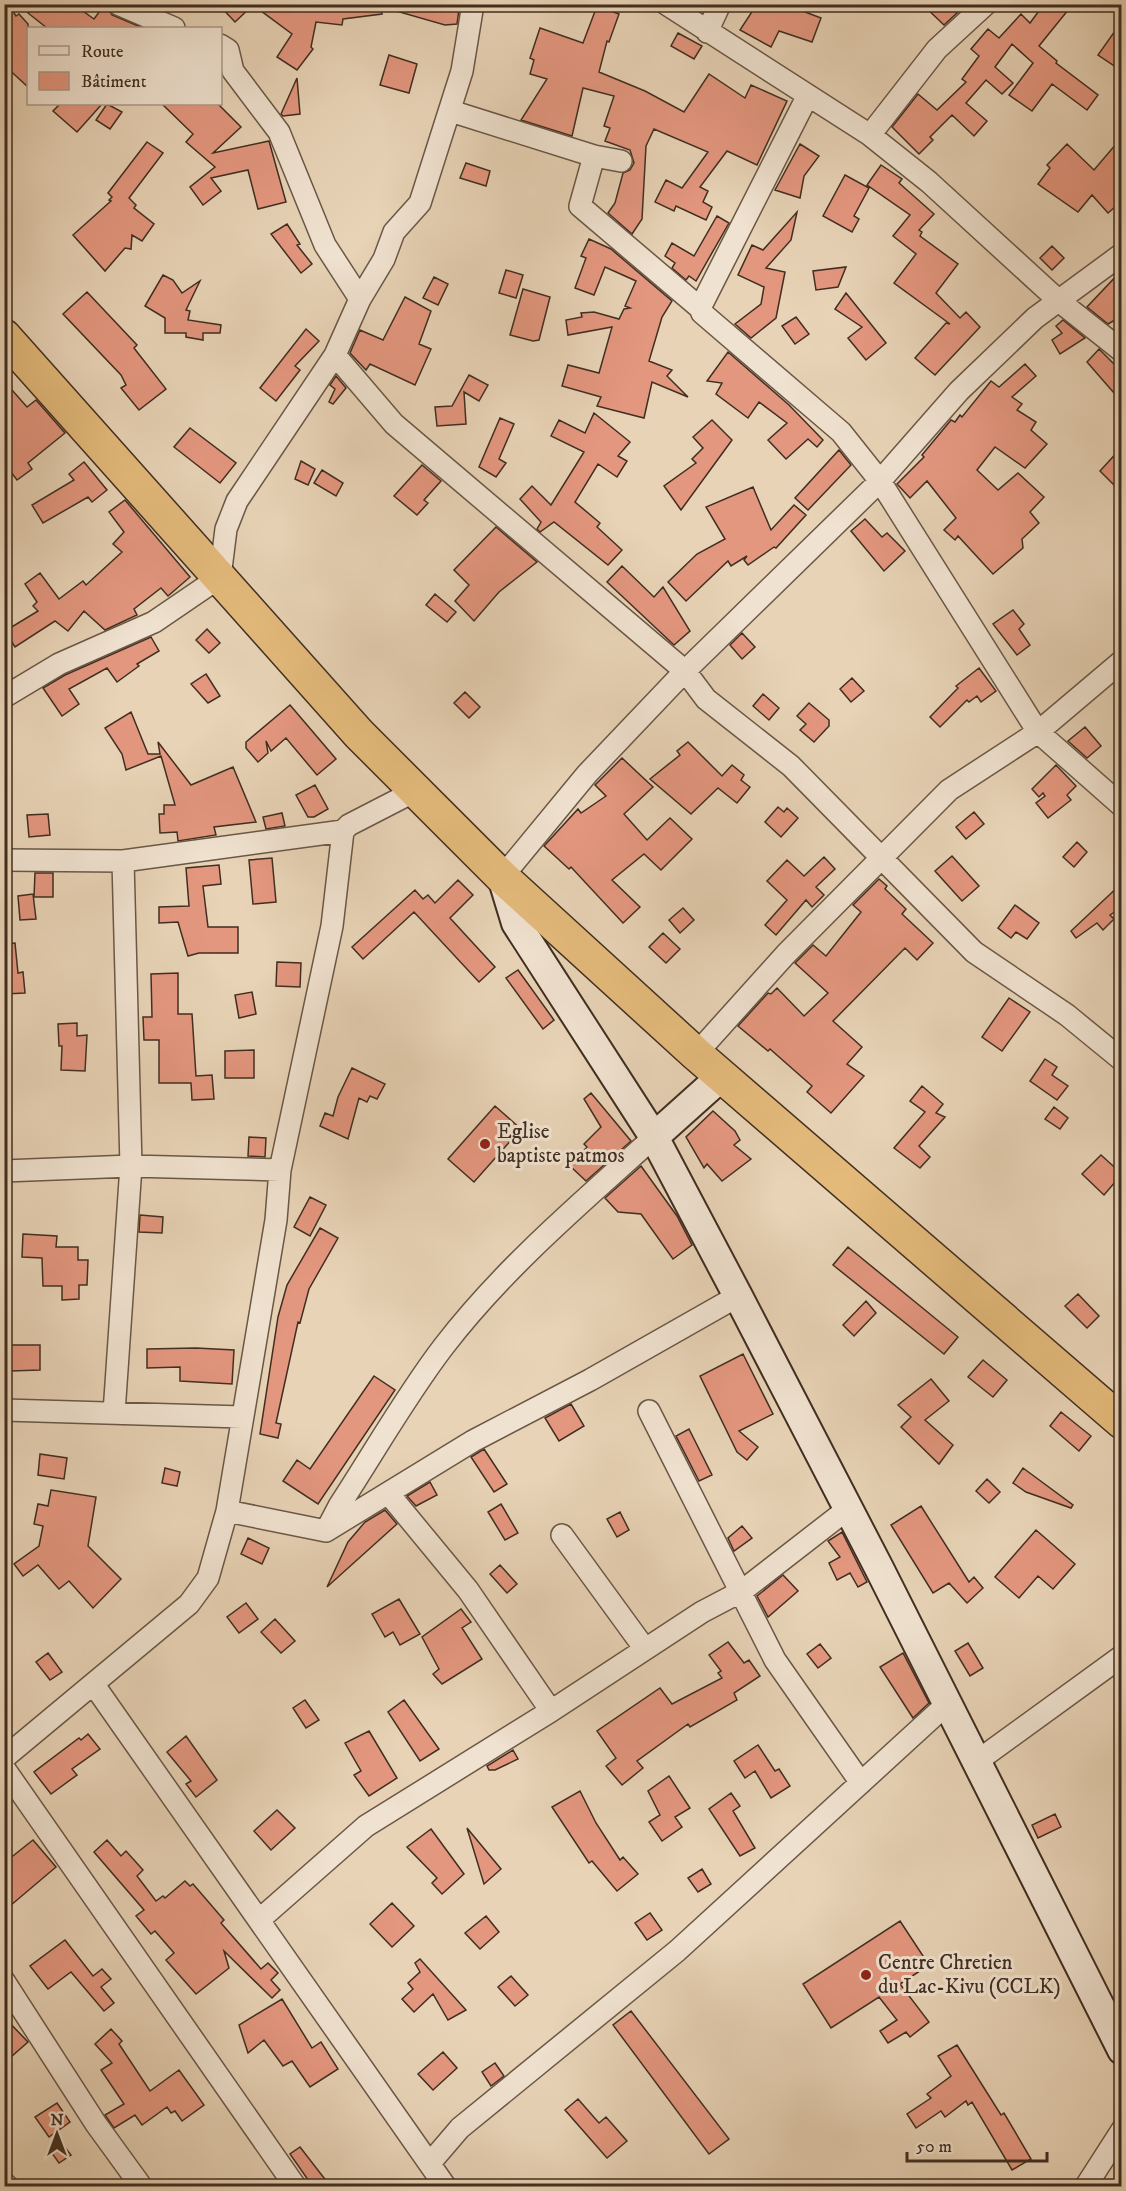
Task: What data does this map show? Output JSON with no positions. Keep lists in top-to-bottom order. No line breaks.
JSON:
{"places":["Eglise baptiste patmos","Centre Chretien du Lac-Kivu (CCLK)"],"legend":["Route","Bâtiment"],"scale_bar":"50 m","north":"top"}
